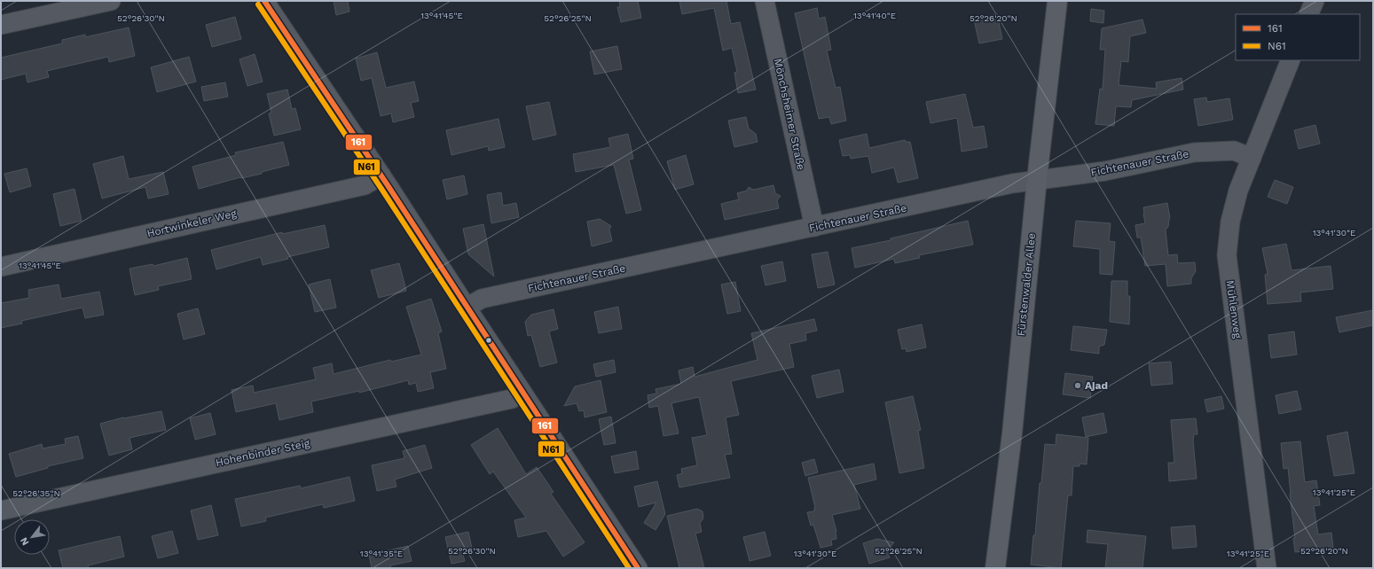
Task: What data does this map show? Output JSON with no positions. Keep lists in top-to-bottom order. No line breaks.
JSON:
{"streets":{"main road":["Fürstenwalder Allee"],"street":["Mönchsheimer Straße","Fichtenauer Straße","Hortwinkeler Weg","Mühlenweg","Hohenbinder Steig"]},"crossings":[["Mönchsheimer Straße","Fichtenauer Straße"],["Fichtenauer Straße","Fürstenwalder Allee"],["Fichtenauer Straße","Mühlenweg"]],"places":["Ajad"],"lines":["transit line 161","transit line N61"],"legend":["161","N61"],"north":"bottom left","coordinates":["13°41'45\"E","13°41'40\"E","52°26'30\"N","52°26'25\"N","52°26'20\"N","13°41'30\"E","13°41'25\"E","52°26'35\"N","13°41'35\"E"]}
